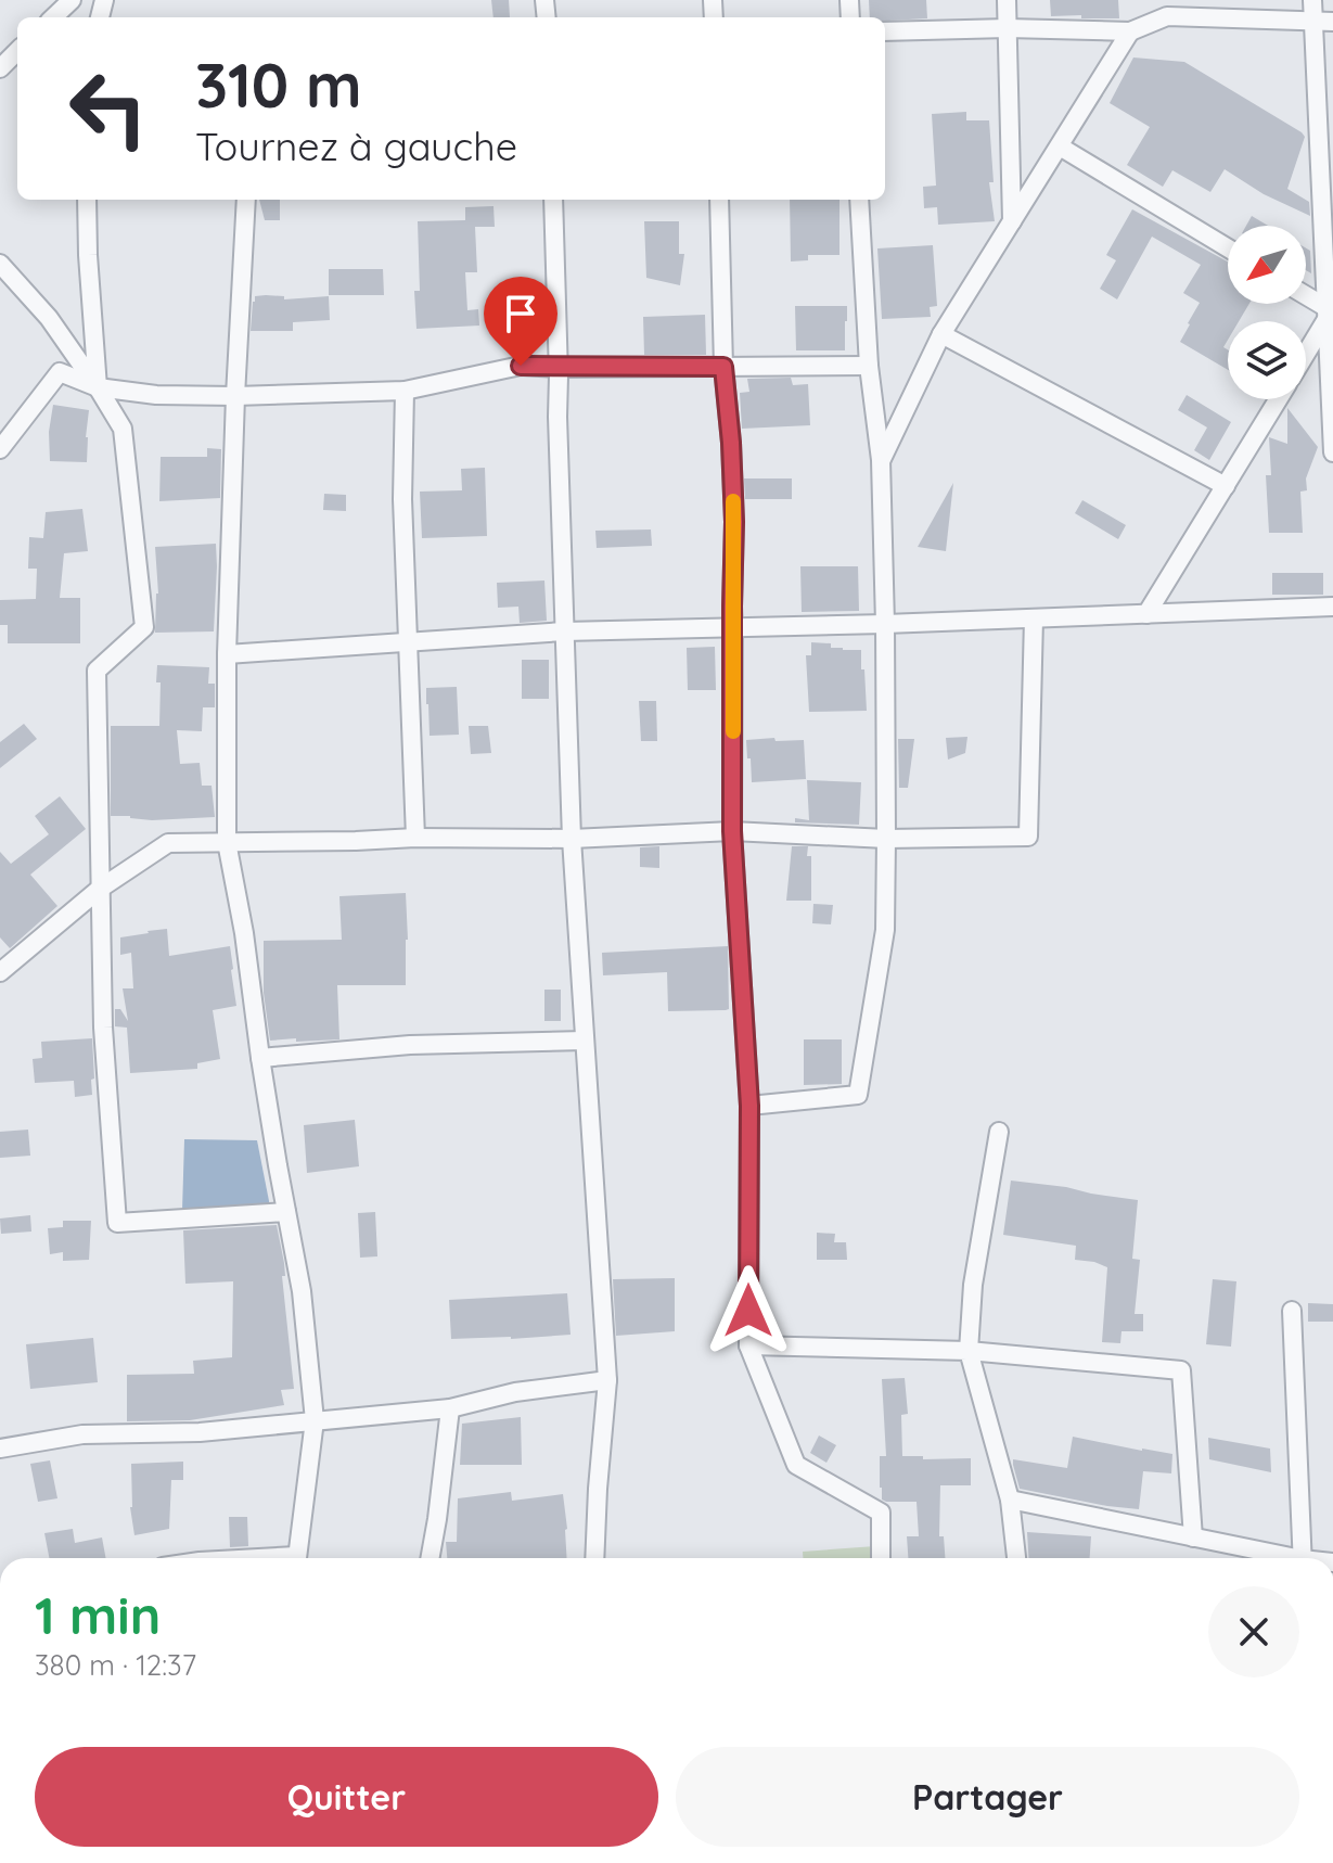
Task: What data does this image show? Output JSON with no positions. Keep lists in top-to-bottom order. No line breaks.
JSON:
{"north":"bottom left","page":{"turn":["310 m","Tournez à gauche"],"heading":["1 min","380 m · 12:37"],"buttons":["Quitter","Partager"]}}
